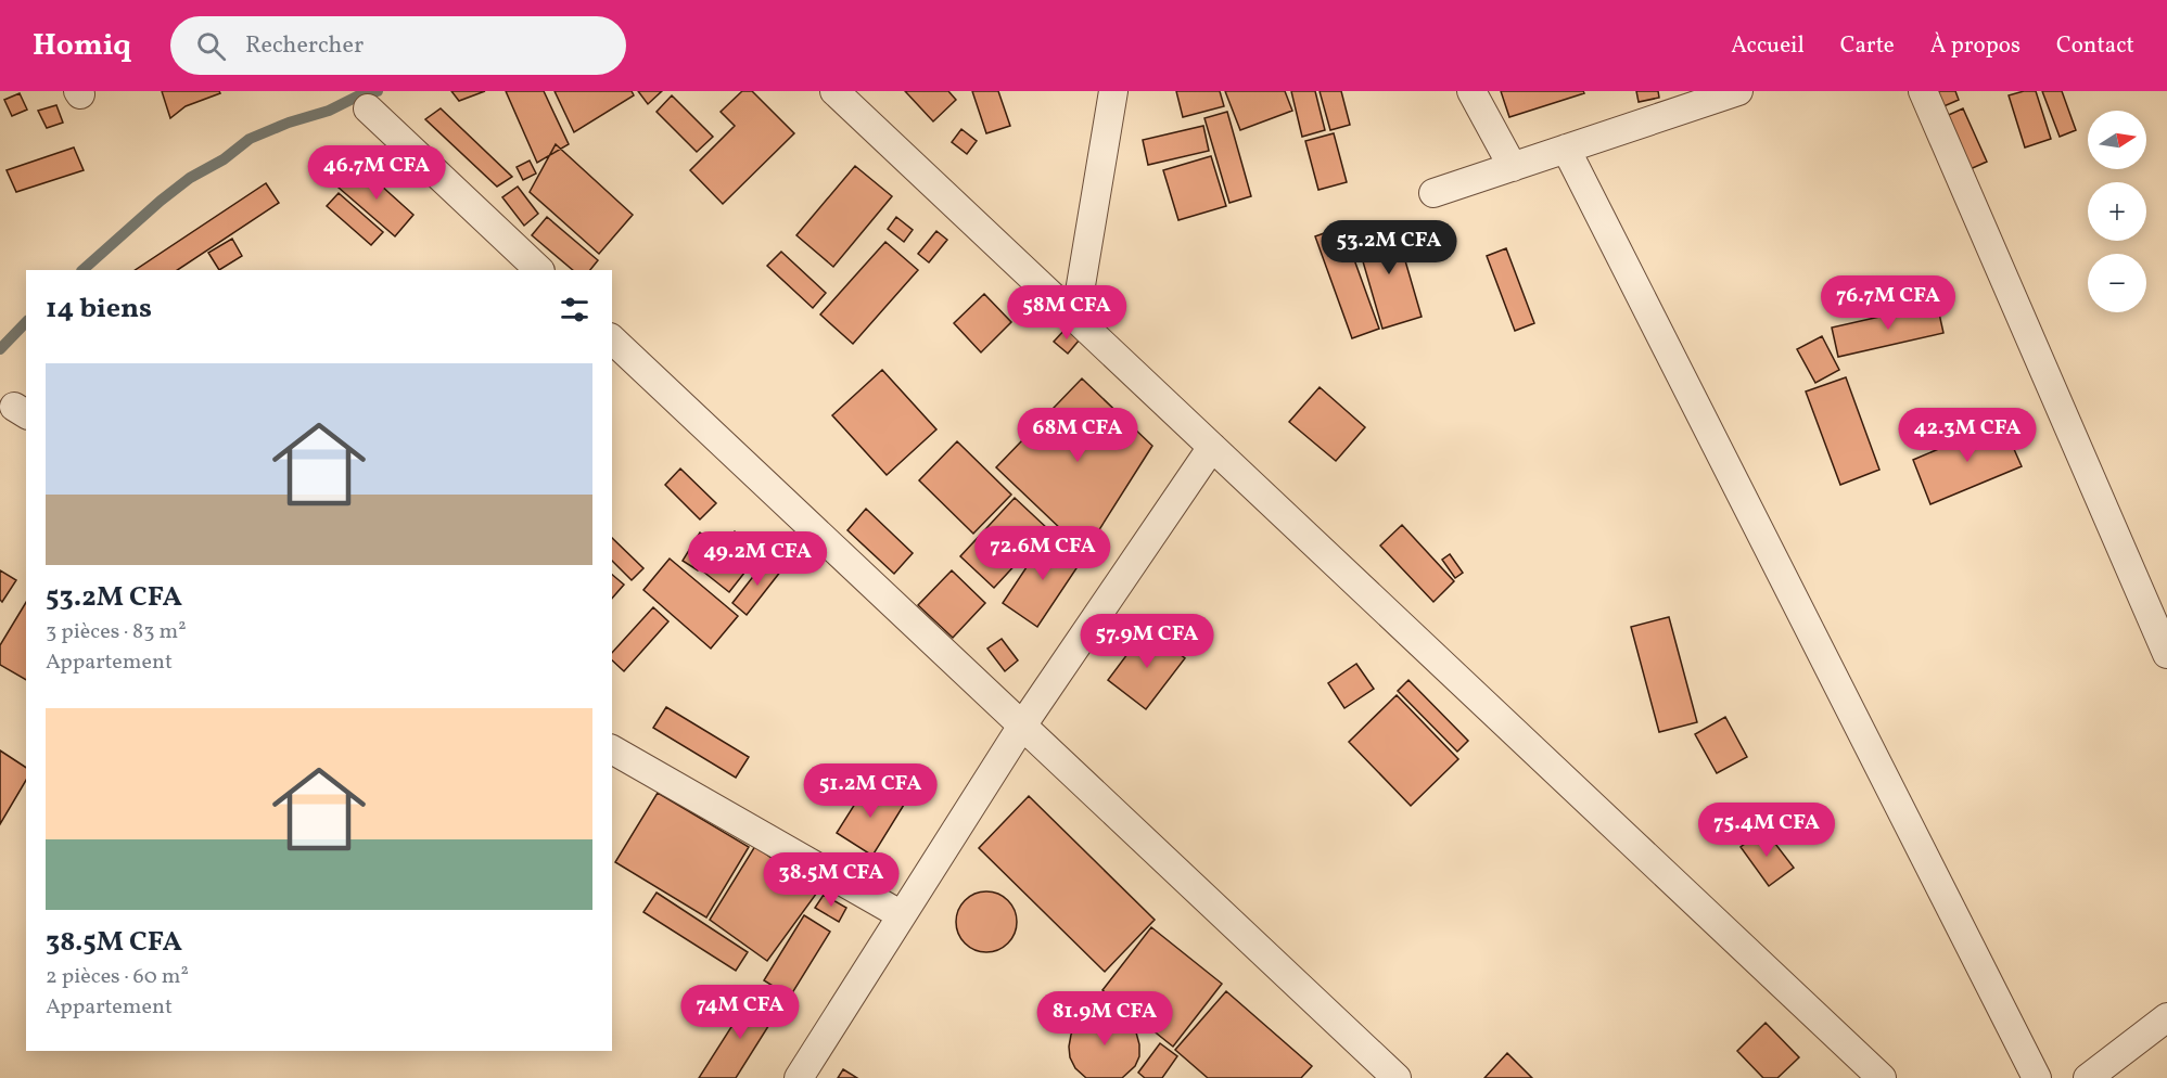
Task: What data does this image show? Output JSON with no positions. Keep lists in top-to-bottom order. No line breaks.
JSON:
{"north":"right","page":{"header":"Homiq","search":"Rechercher","nav":["Accueil","Carte","À propos","Contact"],"map_buttons":["+","−"],"price":["46.7M CFA","53.2M CFA","76.7M CFA","58M CFA","68M CFA","42.3M CFA","72.6M CFA","49.2M CFA","57.9M CFA","51.2M CFA","75.4M CFA","38.5M CFA","74M CFA","81.9M CFA"],"heading":"14 biens","list":[{"name":"53.2M CFA","note":"3 pièces · 83 m² · Appartement"},{"name":"38.5M CFA","note":"2 pièces · 60 m² · Appartement"}]}}
